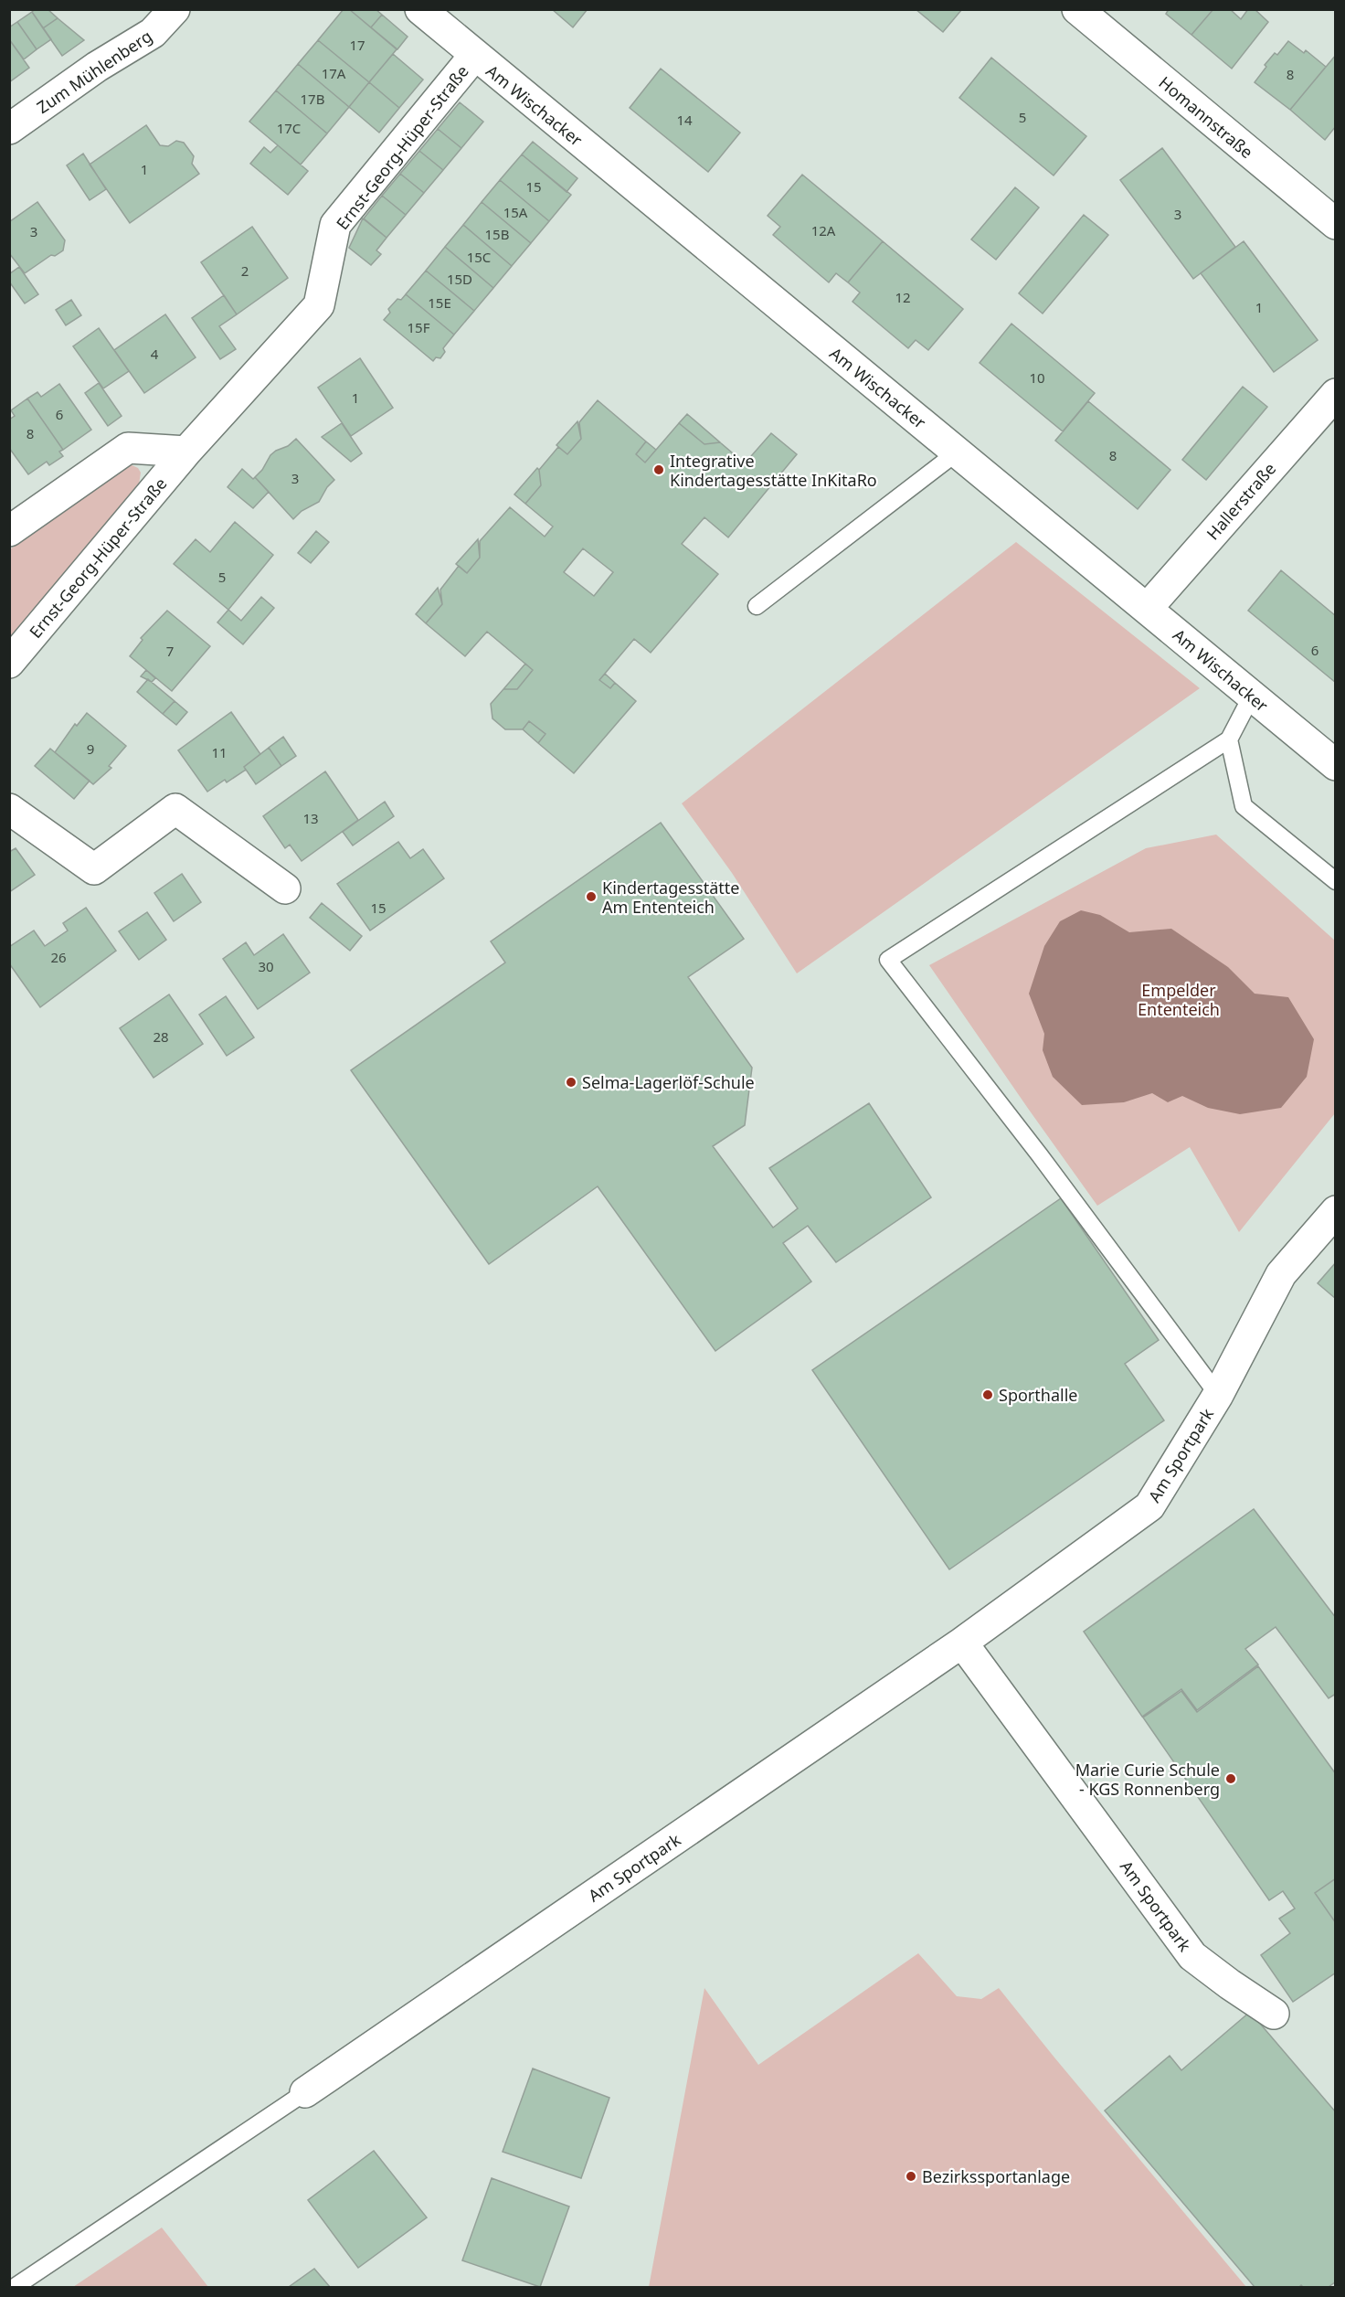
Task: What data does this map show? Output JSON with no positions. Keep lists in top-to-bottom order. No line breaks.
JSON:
{"streets":{"street":["Zum Mühlenberg","Am Wischacker","Homannstraße","Ernst-Georg-Hüper-Straße","Hallerstraße","Am Sportpark"]},"crossings":[["Am Wischacker","Ernst-Georg-Hüper-Straße"],["Am Wischacker","Hallerstraße"]],"parks":["Empelder Ententeich"],"places":["Integrative Kindertagesstätte InKitaRo","Kindertagesstätte Am Ententeich","Selma-Lagerlöf-Schule","Sporthalle","Marie Curie Schule - KGS Ronnenberg","Bezirkssportanlage"],"house_numbers":["17","17A","8","17B","5","14","17C","1","15","15A","3","12A","3","15B","15C","2","15D","12","15E","1","15F","4","10","1","6","8","8","3","5","6","7","9","11","13","15","26","30","28"]}
